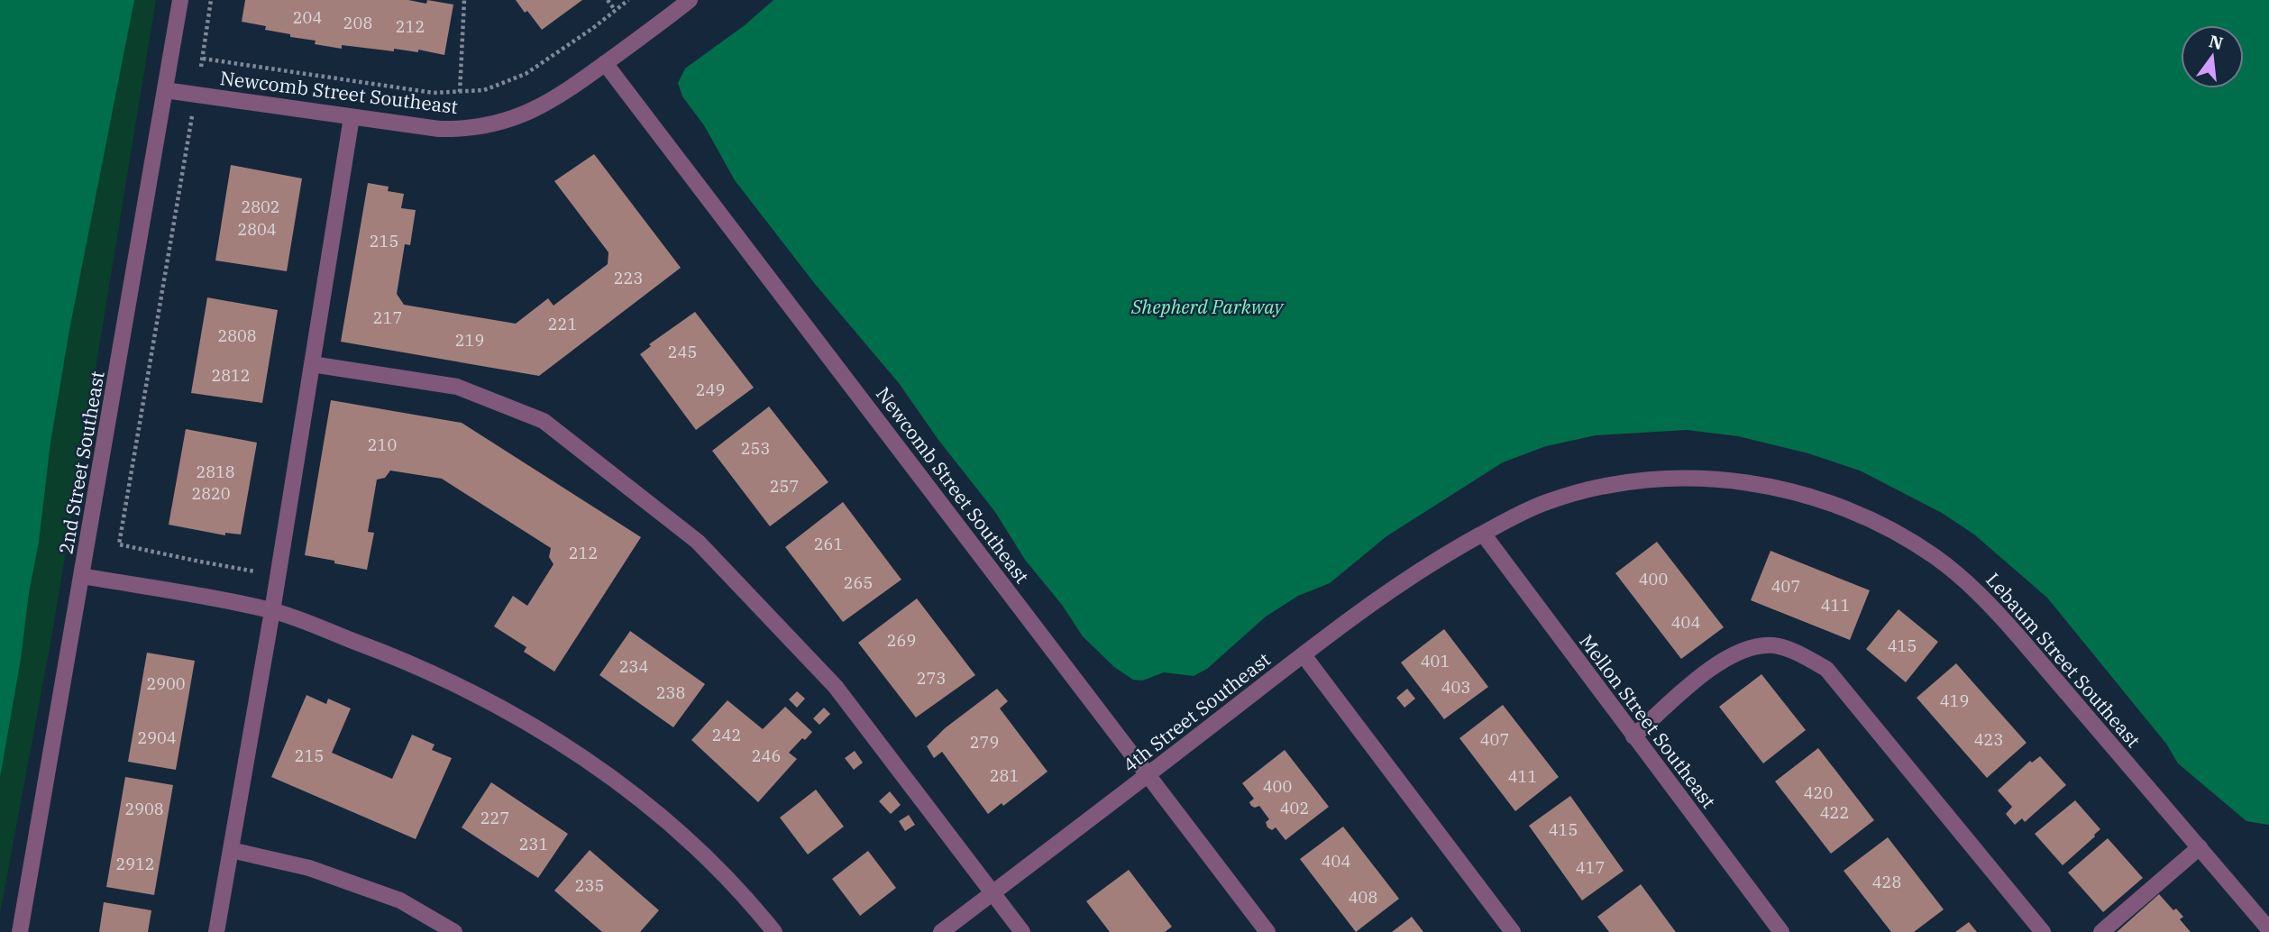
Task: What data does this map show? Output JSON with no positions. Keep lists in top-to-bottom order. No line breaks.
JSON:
{"streets":{"street":["Newcomb Street Southeast","2nd Street Southeast","Lebaum Street Southeast","4th Street Southeast","Mellon Street Southeast"]},"crossings":[["Newcomb Street Southeast","2nd Street Southeast"],["Newcomb Street Southeast","4th Street Southeast"],["Lebaum Street Southeast","4th Street Southeast"],["Lebaum Street Southeast","Mellon Street Southeast"],["4th Street Southeast","Mellon Street Southeast"]],"parks":["Shepherd Parkway"],"house_numbers":["204","208","212","2802","2804","215","223","217","221","2808","219","245","2812","249","210","253","2818","257","2820","261","212","400","265","407","411","404","269","415","401","234","273","2900","403","238","419","242","2904","407","423","279","215","246","281","411","400","420","402","2908","422","227","415","231","404","2912","417","428","235","408"],"north":"top"}
